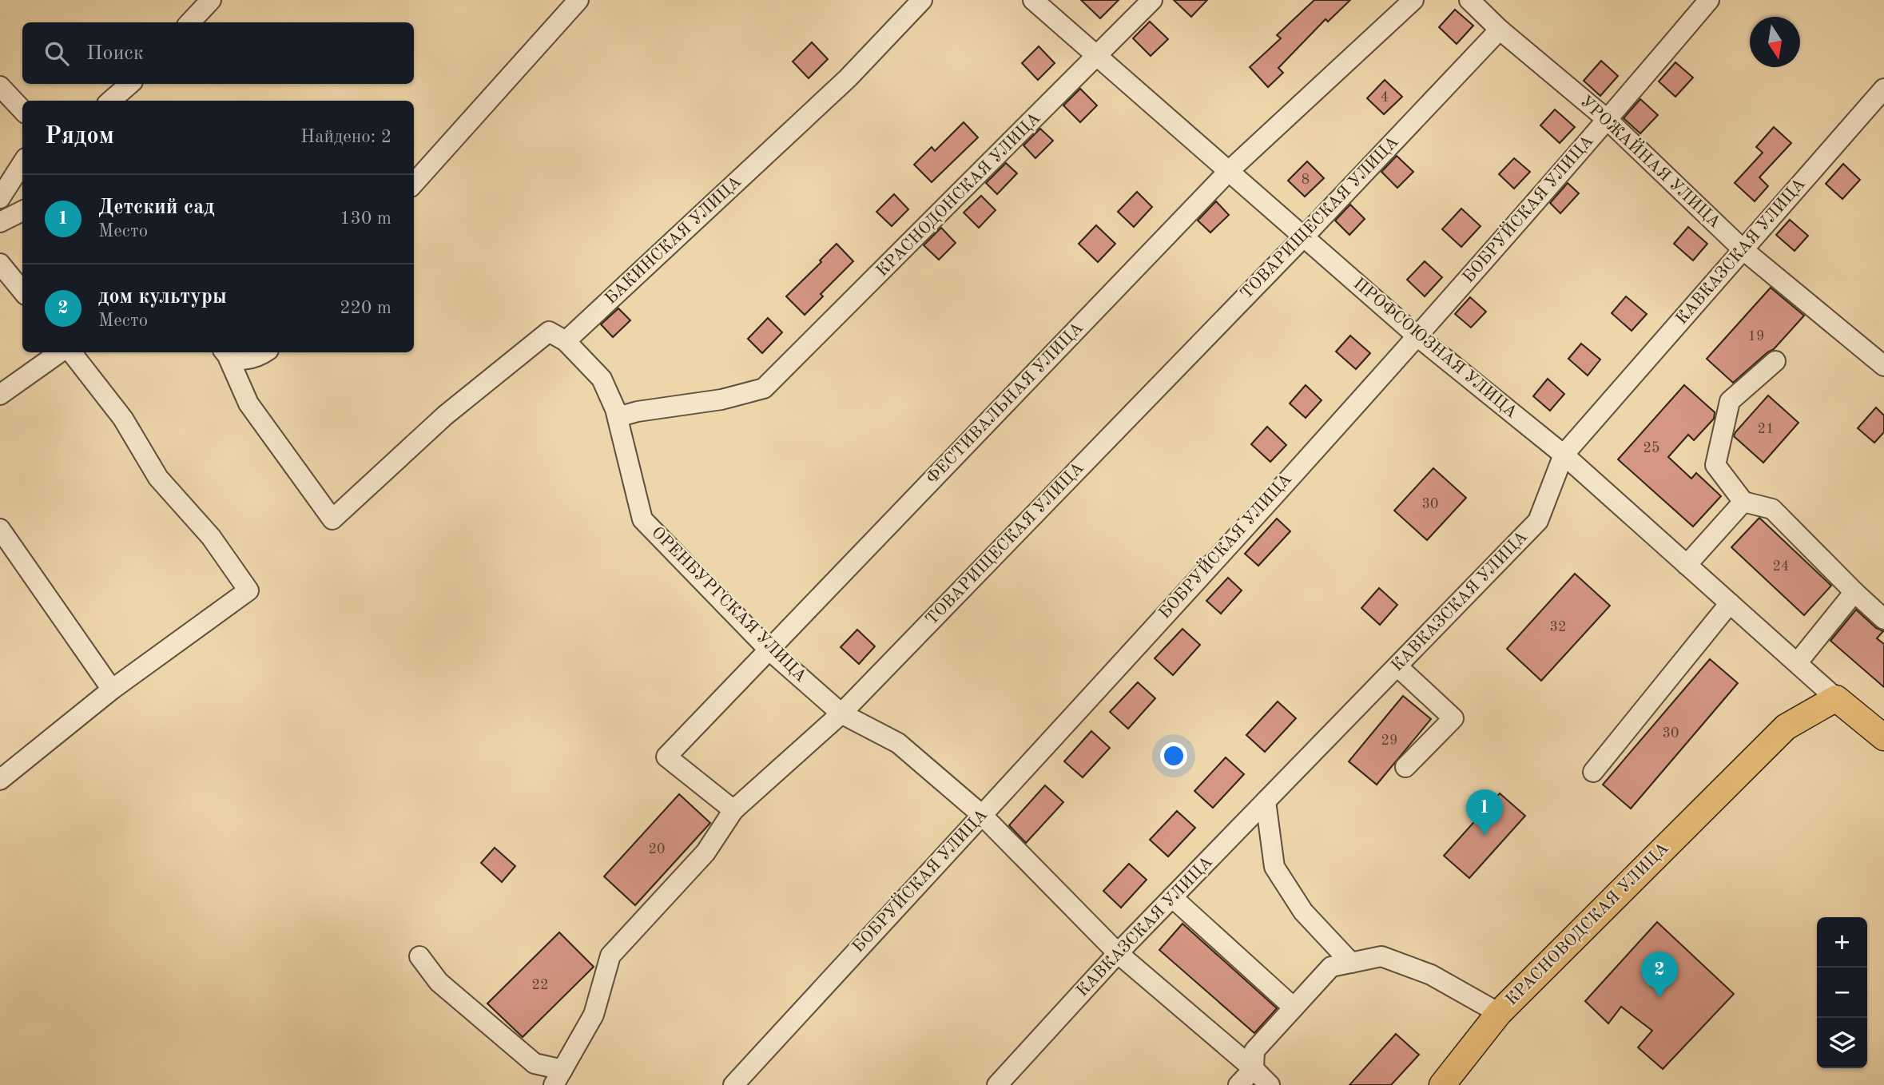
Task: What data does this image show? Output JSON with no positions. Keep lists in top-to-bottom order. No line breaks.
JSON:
{"streets":{"main road":["КРАСНОВОДСКАЯ УЛИЦА"],"street":["УРОЖАЙНАЯ УЛИЦА","КРАСНОДОНСКАЯ УЛИЦА","БОБРУЙСКАЯ УЛИЦА","ТОВАРИЩЕСКАЯ УЛИЦА","БАКИНСКАЯ УЛИЦА","КАВКАЗСКАЯ УЛИЦА","ПРОФСОЮЗНАЯ УЛИЦА","ФЕСТИВАЛЬНАЯ УЛИЦА","ОРЕНБУРГСКАЯ УЛИЦА"]},"crossings":[["УРОЖАЙНАЯ УЛИЦА","БОБРУЙСКАЯ УЛИЦА"],["УРОЖАЙНАЯ УЛИЦА","ТОВАРИЩЕСКАЯ УЛИЦА"],["УРОЖАЙНАЯ УЛИЦА","КАВКАЗСКАЯ УЛИЦА"],["КРАСНОДОНСКАЯ УЛИЦА","ПРОФСОЮЗНАЯ УЛИЦА"],["КРАСНОДОНСКАЯ УЛИЦА","ОРЕНБУРГСКАЯ УЛИЦА"],["БОБРУЙСКАЯ УЛИЦА","ПРОФСОЮЗНАЯ УЛИЦА"],["БОБРУЙСКАЯ УЛИЦА","ОРЕНБУРГСКАЯ УЛИЦА"],["ТОВАРИЩЕСКАЯ УЛИЦА","ПРОФСОЮЗНАЯ УЛИЦА"],["ТОВАРИЩЕСКАЯ УЛИЦА","ФЕСТИВАЛЬНАЯ УЛИЦА"],["ТОВАРИЩЕСКАЯ УЛИЦА","ОРЕНБУРГСКАЯ УЛИЦА"],["КАВКАЗСКАЯ УЛИЦА","ПРОФСОЮЗНАЯ УЛИЦА"],["КАВКАЗСКАЯ УЛИЦА","ОРЕНБУРГСКАЯ УЛИЦА"],["ПРОФСОЮЗНАЯ УЛИЦА","ФЕСТИВАЛЬНАЯ УЛИЦА"],["ПРОФСОЮЗНАЯ УЛИЦА","КРАСНОВОДСКАЯ УЛИЦА"],["ФЕСТИВАЛЬНАЯ УЛИЦА","ОРЕНБУРГСКАЯ УЛИЦА"],["ОРЕНБУРГСКАЯ УЛИЦА","КРАСНОВОДСКАЯ УЛИЦА"]],"house_numbers":["4","8","19","21","25","30","24","32","30","29","20","22"],"north":"bottom","page":{"search":"Поиск","heading":["Рядом","Найдено: 2"],"list":[{"mark":"1","name":"Детский сад","note":"Место","value":"130 m"},{"mark":"2","name":"дом культуры","note":"Место","value":"220 m"}],"pins":["1","2"],"map_buttons":["+","−"]}}
